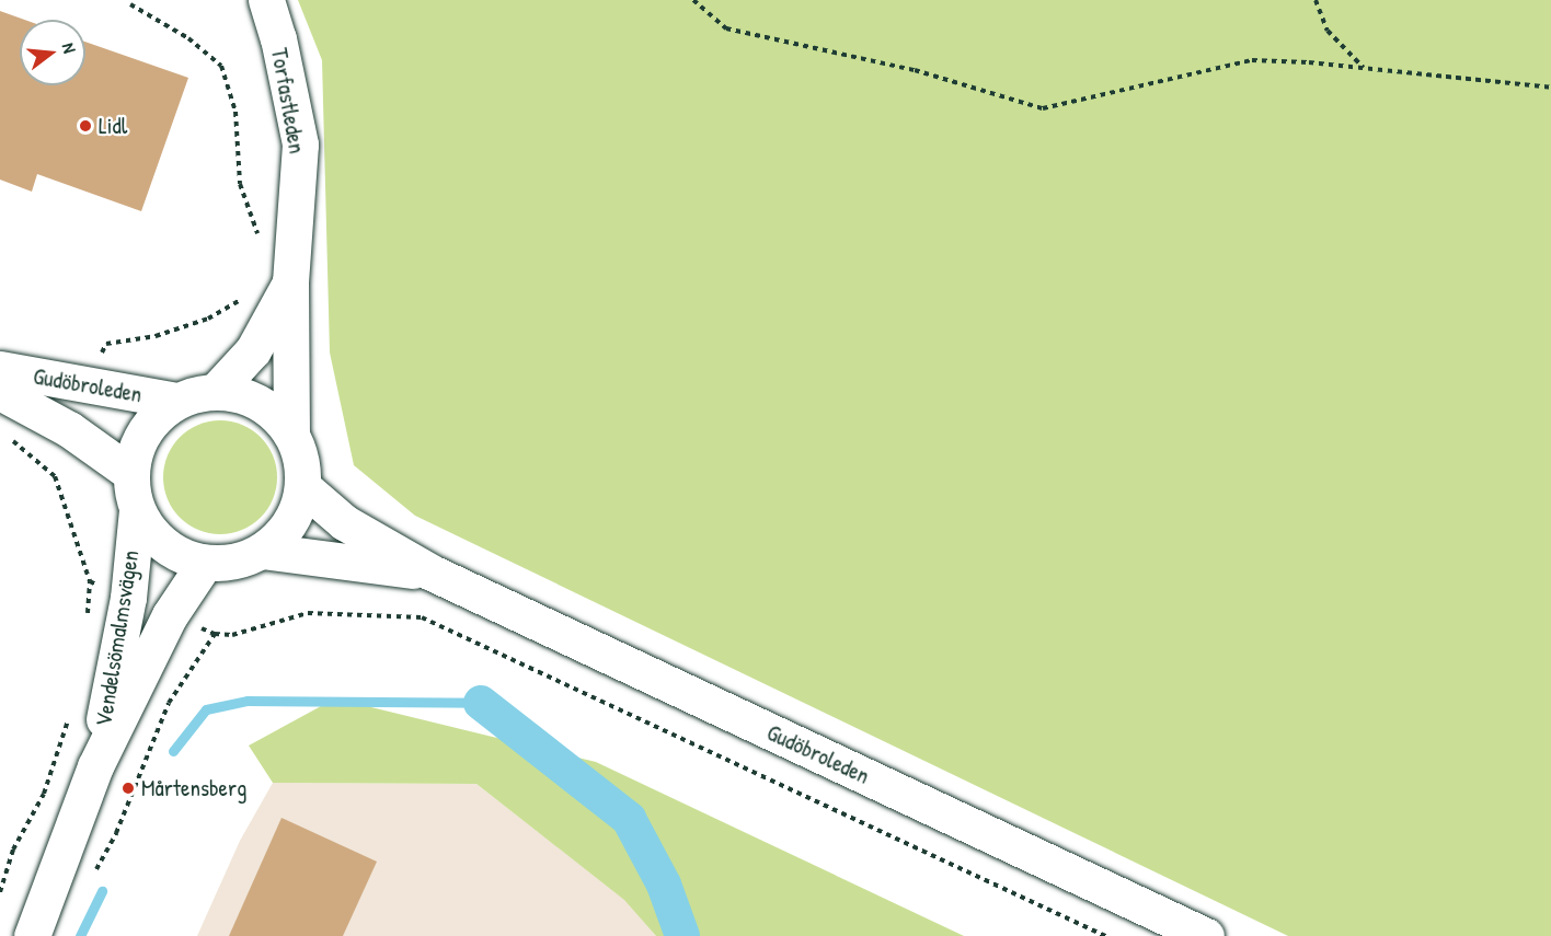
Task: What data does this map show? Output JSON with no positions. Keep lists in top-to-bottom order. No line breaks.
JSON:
{"streets":{"main road":["Torfastleden","Gudöbroleden","Vendelsömalmsvägen"]},"crossings":[["Torfastleden","Gudöbroleden"],["Torfastleden","Vendelsömalmsvägen"],["Gudöbroleden","Vendelsömalmsvägen"]],"places":["Lidl","Mårtensberg"],"north":"right"}
